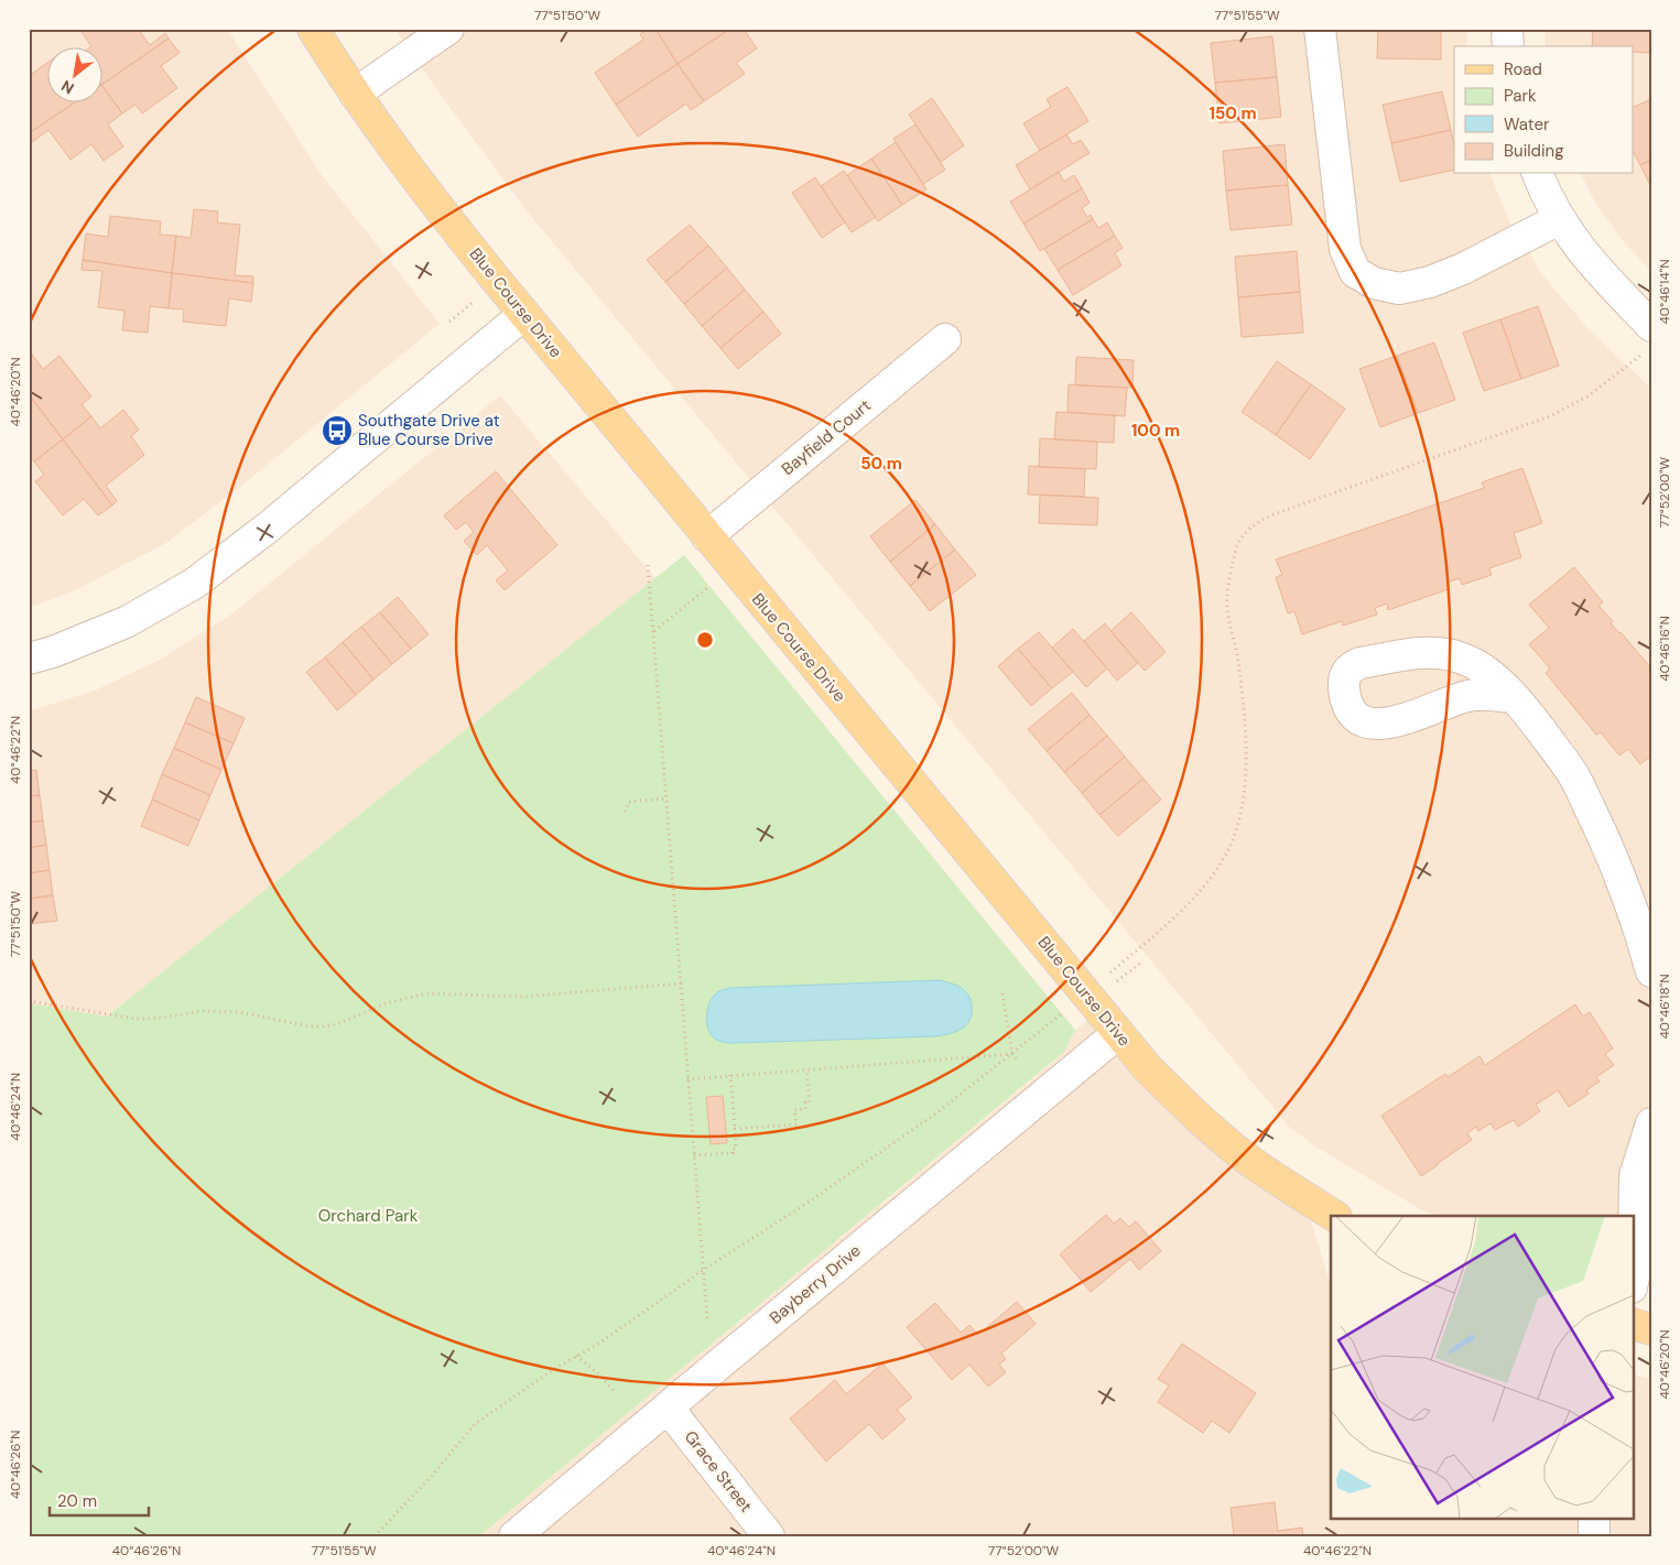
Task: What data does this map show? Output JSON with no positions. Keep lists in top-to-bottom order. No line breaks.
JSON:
{"streets":{"main road":["Blue Course Drive"],"street":["Bayfield Court","Bayberry Drive","Grace Street"]},"crossings":[["Blue Course Drive","Bayfield Court"],["Blue Course Drive","Bayberry Drive"],["Bayberry Drive","Grace Street"]],"parks":["Orchard Park"],"places":{"bus stop":["Southgate Drive at Blue Course Drive"]},"legend":["Road","Park","Water","Building"],"scale_bar":"20 m","north":"bottom left","coordinates":["77°51'50\"W","77°51'55\"W","40°46'14\"N","40°46'20\"N","77°52'00\"W","40°46'16\"N","40°46'22\"N","40°46'18\"N","40°46'24\"N","40°46'26\"N"],"rings":["150 m","100 m","50 m"]}
